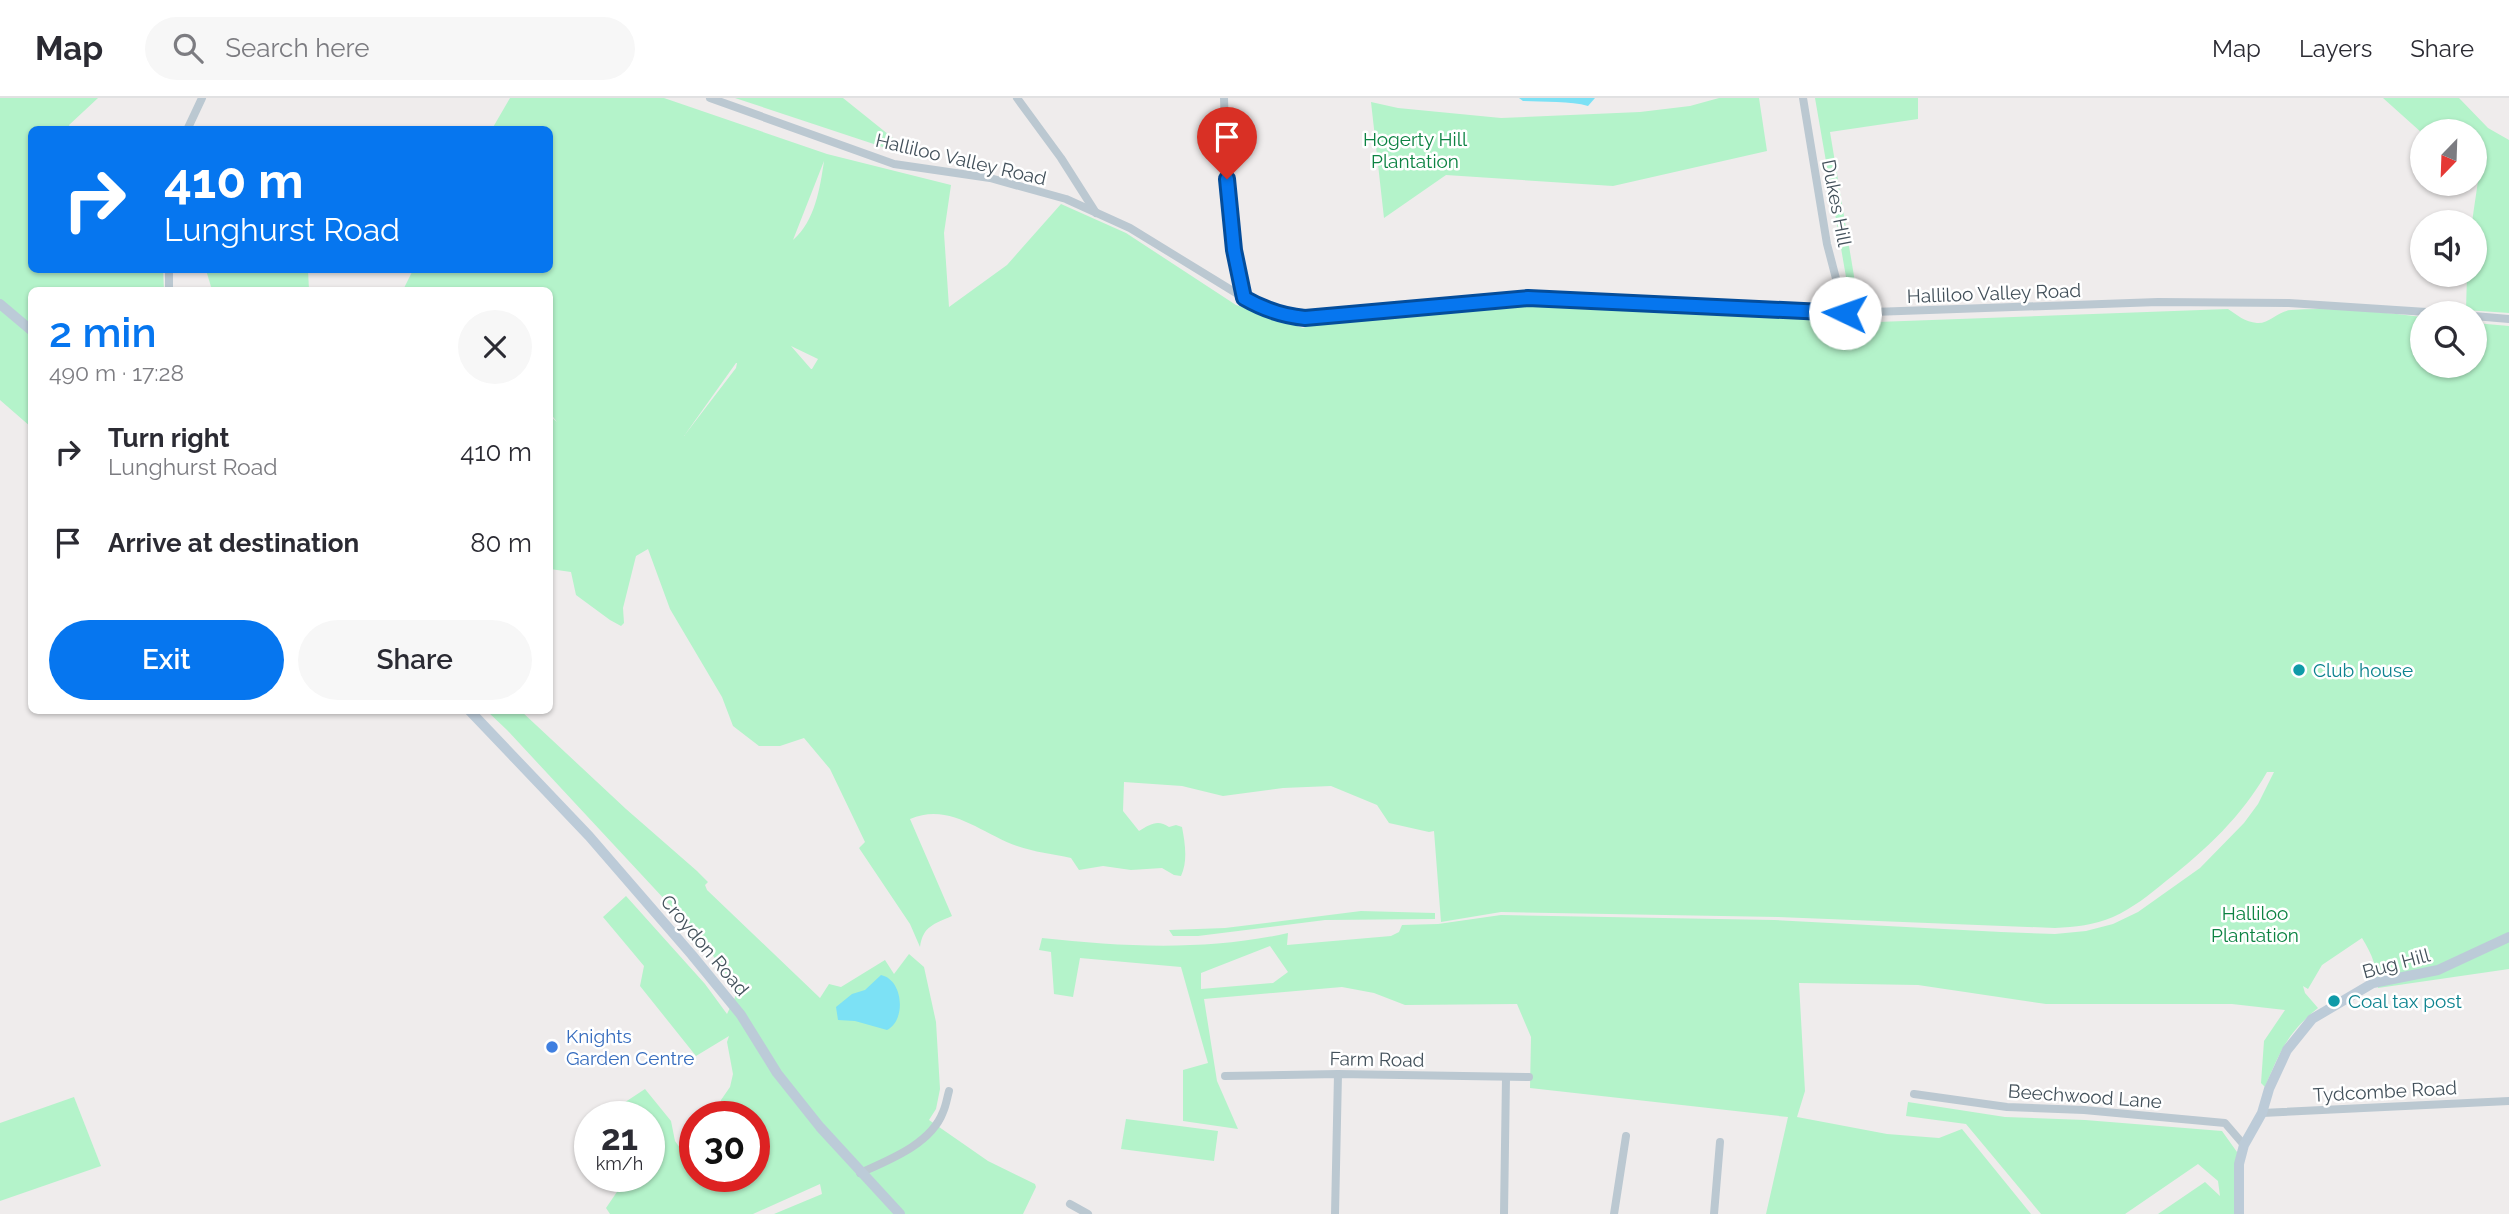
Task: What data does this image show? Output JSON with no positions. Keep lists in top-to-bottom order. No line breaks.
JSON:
{"streets":{"main road":["Croydon Road","Bug Hill"],"street":["Halliloo Valley Road","Dukes Hill","Farm Road","Tydcombe Road","Beechwood Lane"]},"crossings":[["Halliloo Valley Road","Dukes Hill"],["Bug Hill","Tydcombe Road"],["Bug Hill","Beechwood Lane"]],"parks":["Hogerty Hill Plantation","Halliloo Plantation"],"places":["Club house","Coal tax post","Knights Garden Centre"],"north":"bottom left","page":{"header":"Map","search":"Search here","nav":["Map","Layers","Share"],"turn":["410 m","Lunghurst Road"],"heading":["2 min","490 m · 17:28"],"list":[{"name":"Turn right","note":"Lunghurst Road","value":"410 m"},{"name":"Arrive at destination","value":"80 m"}],"buttons":["Exit","Share"],"speed":"21 km/h","limit":"30"}}
